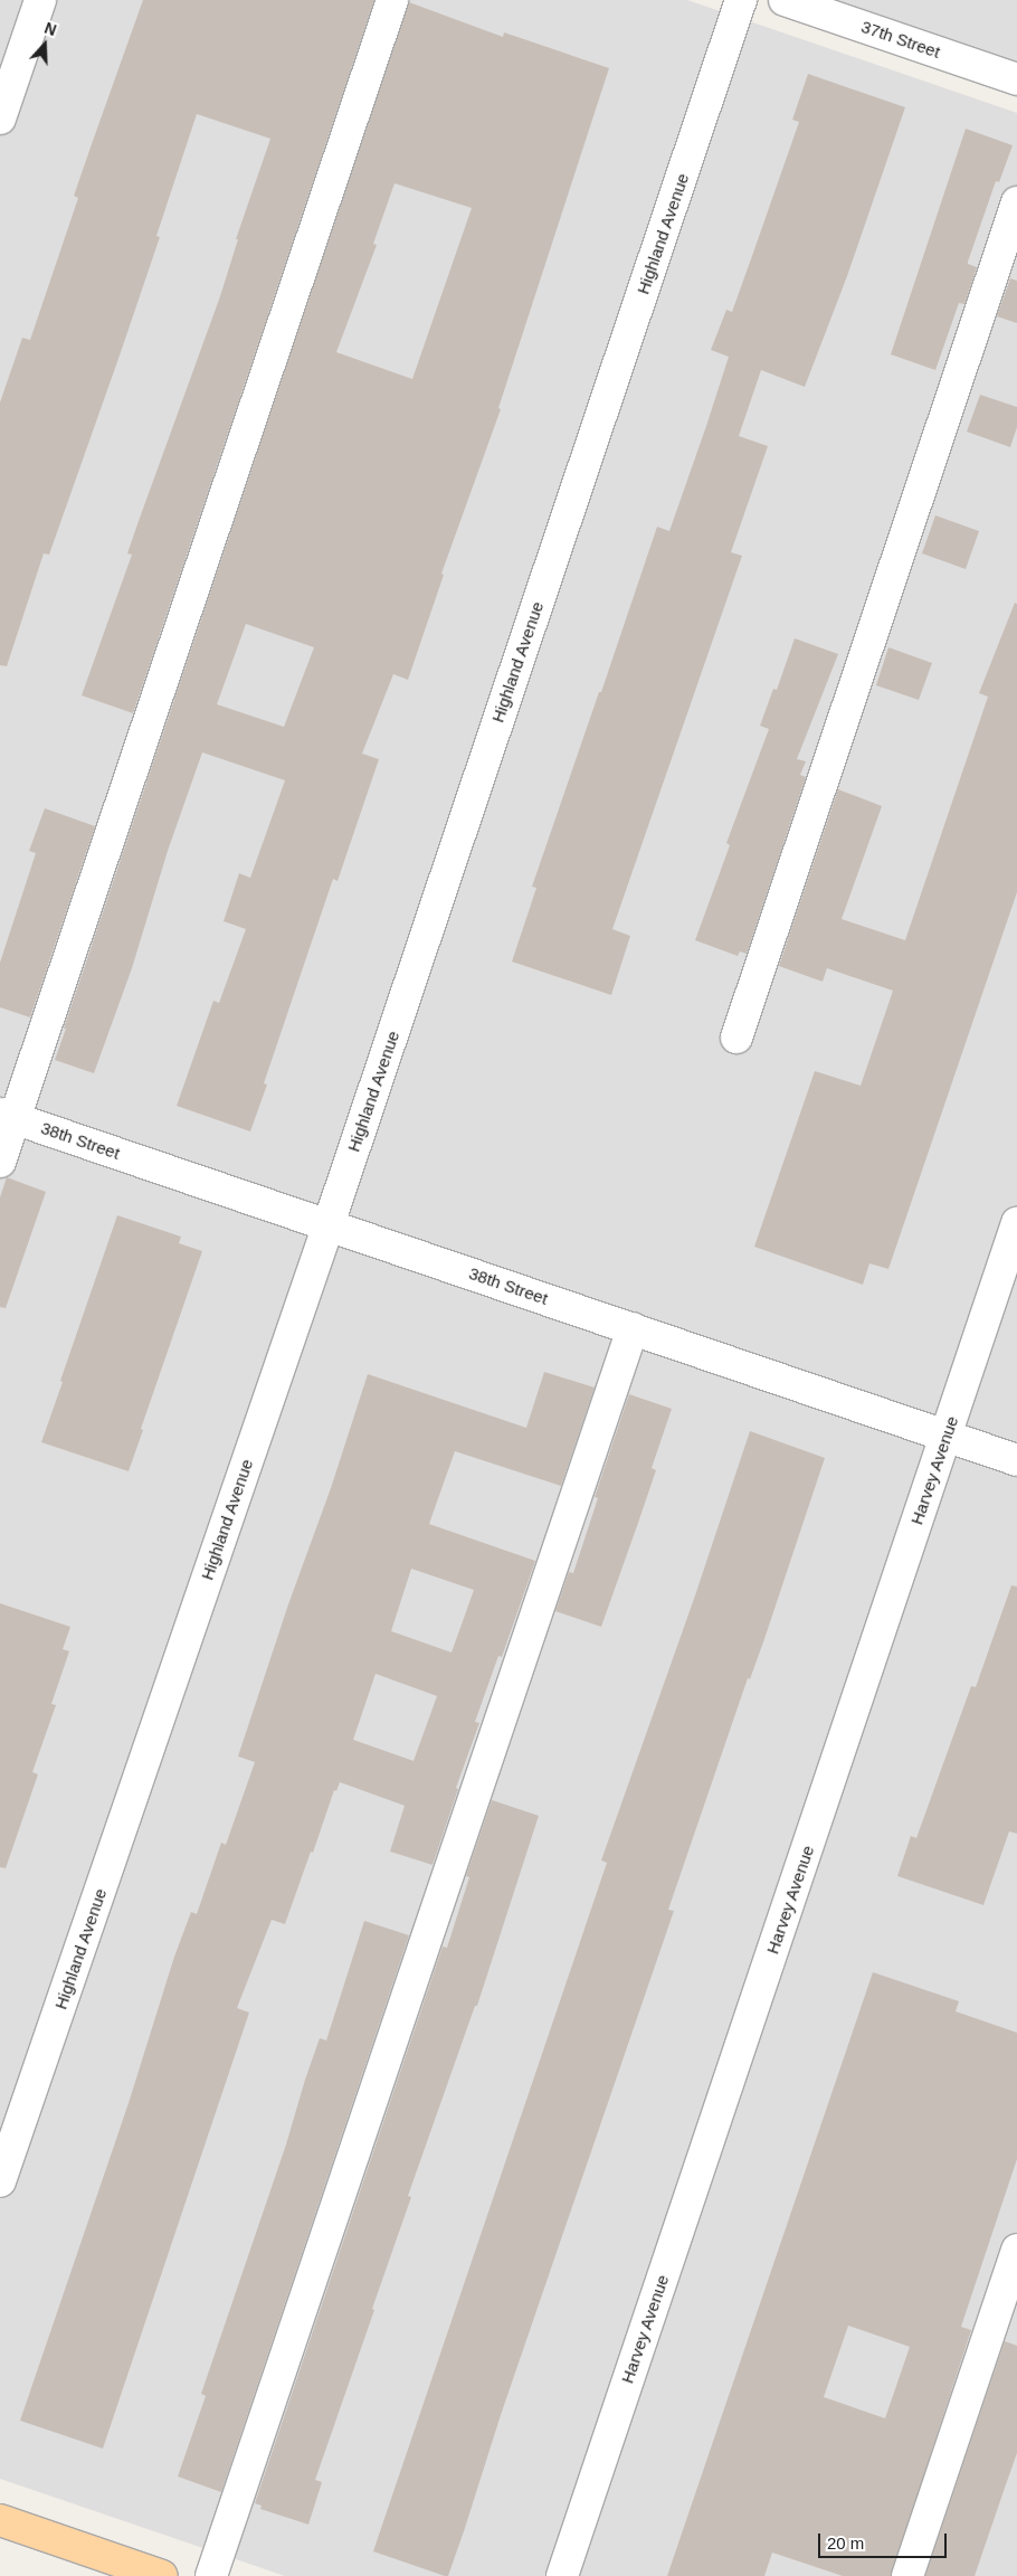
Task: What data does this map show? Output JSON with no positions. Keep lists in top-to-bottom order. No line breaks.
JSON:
{"streets":{"street":["37th Street","Highland Avenue","38th Street","Harvey Avenue"]},"crossings":[["Highland Avenue","38th Street"],["38th Street","Harvey Avenue"]],"scale_bar":"20 m","north":"top"}
